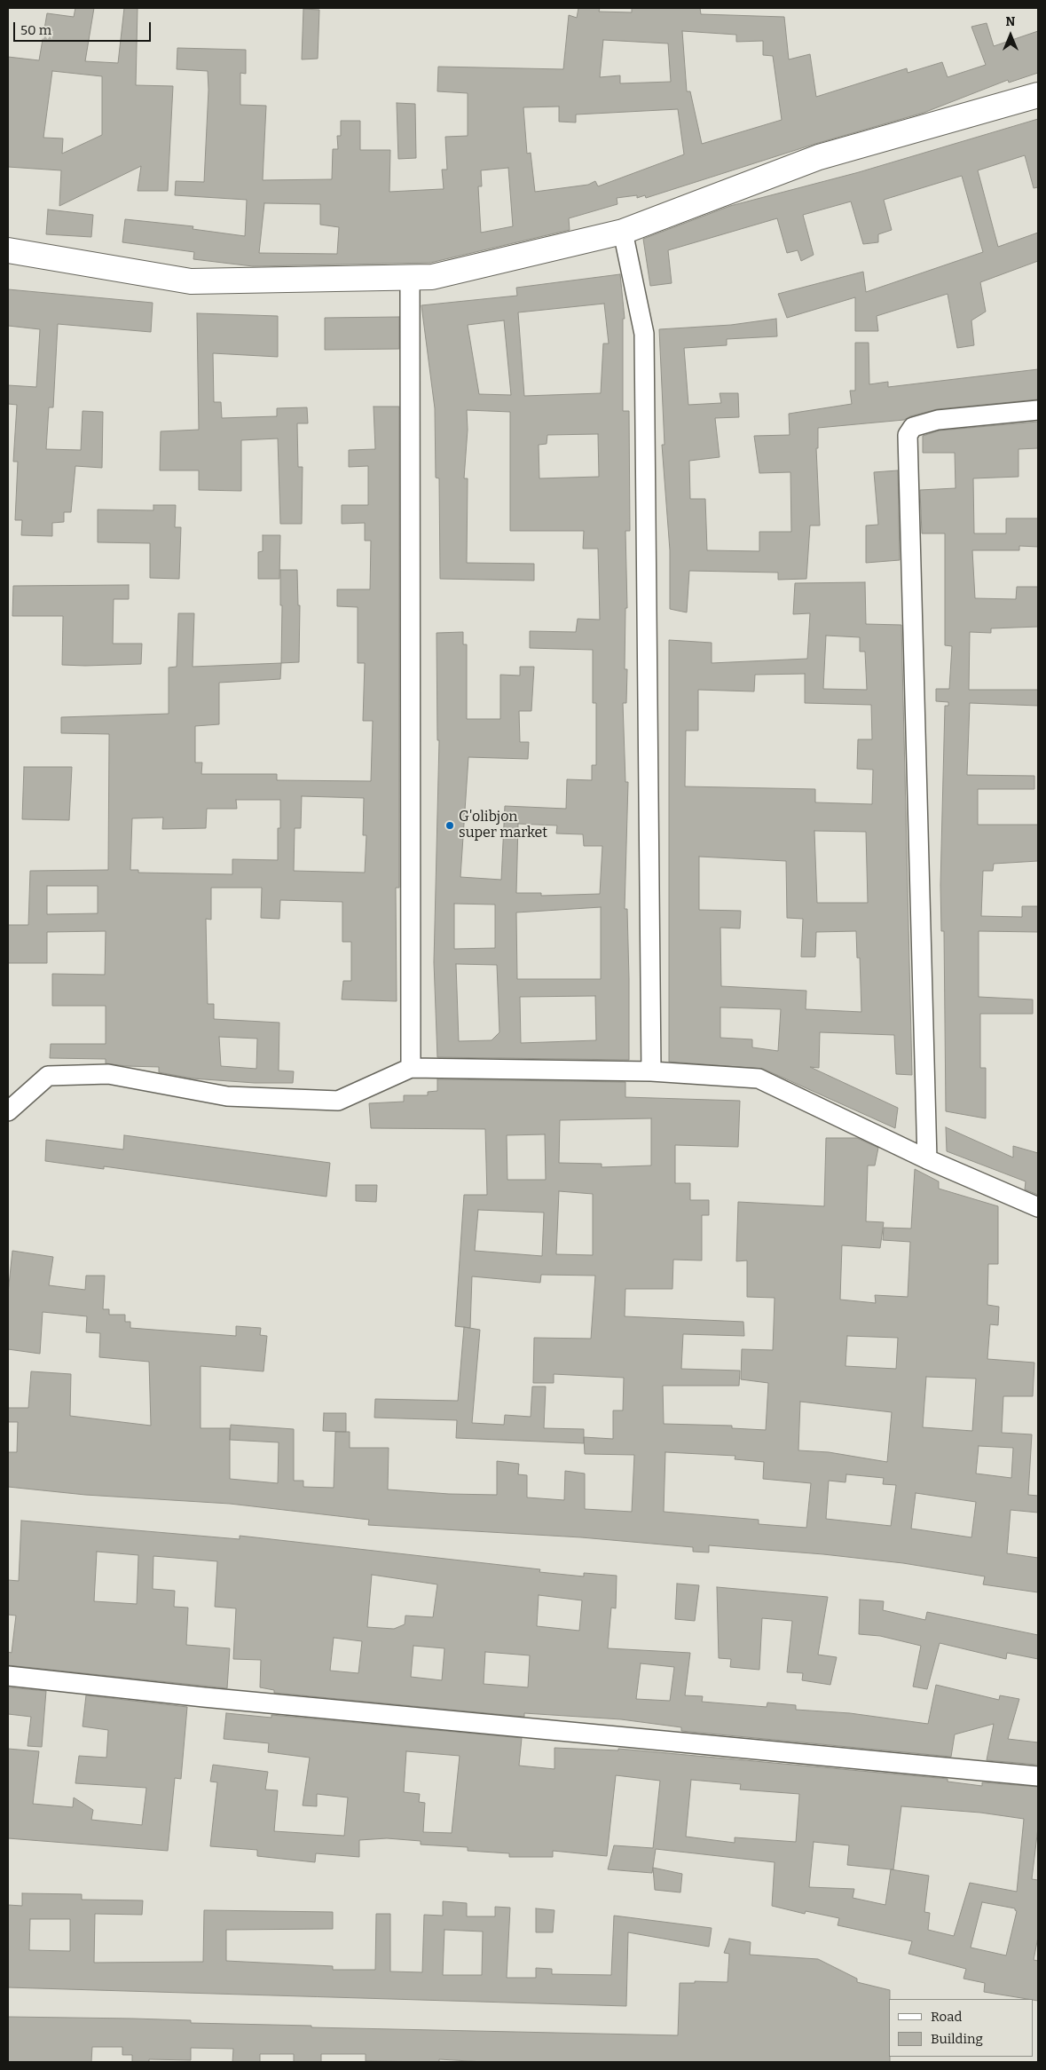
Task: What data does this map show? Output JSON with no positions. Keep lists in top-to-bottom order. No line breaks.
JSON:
{"places":["G'olibjon super market"],"legend":["Road","Building"],"scale_bar":"50 m","north":"top"}
